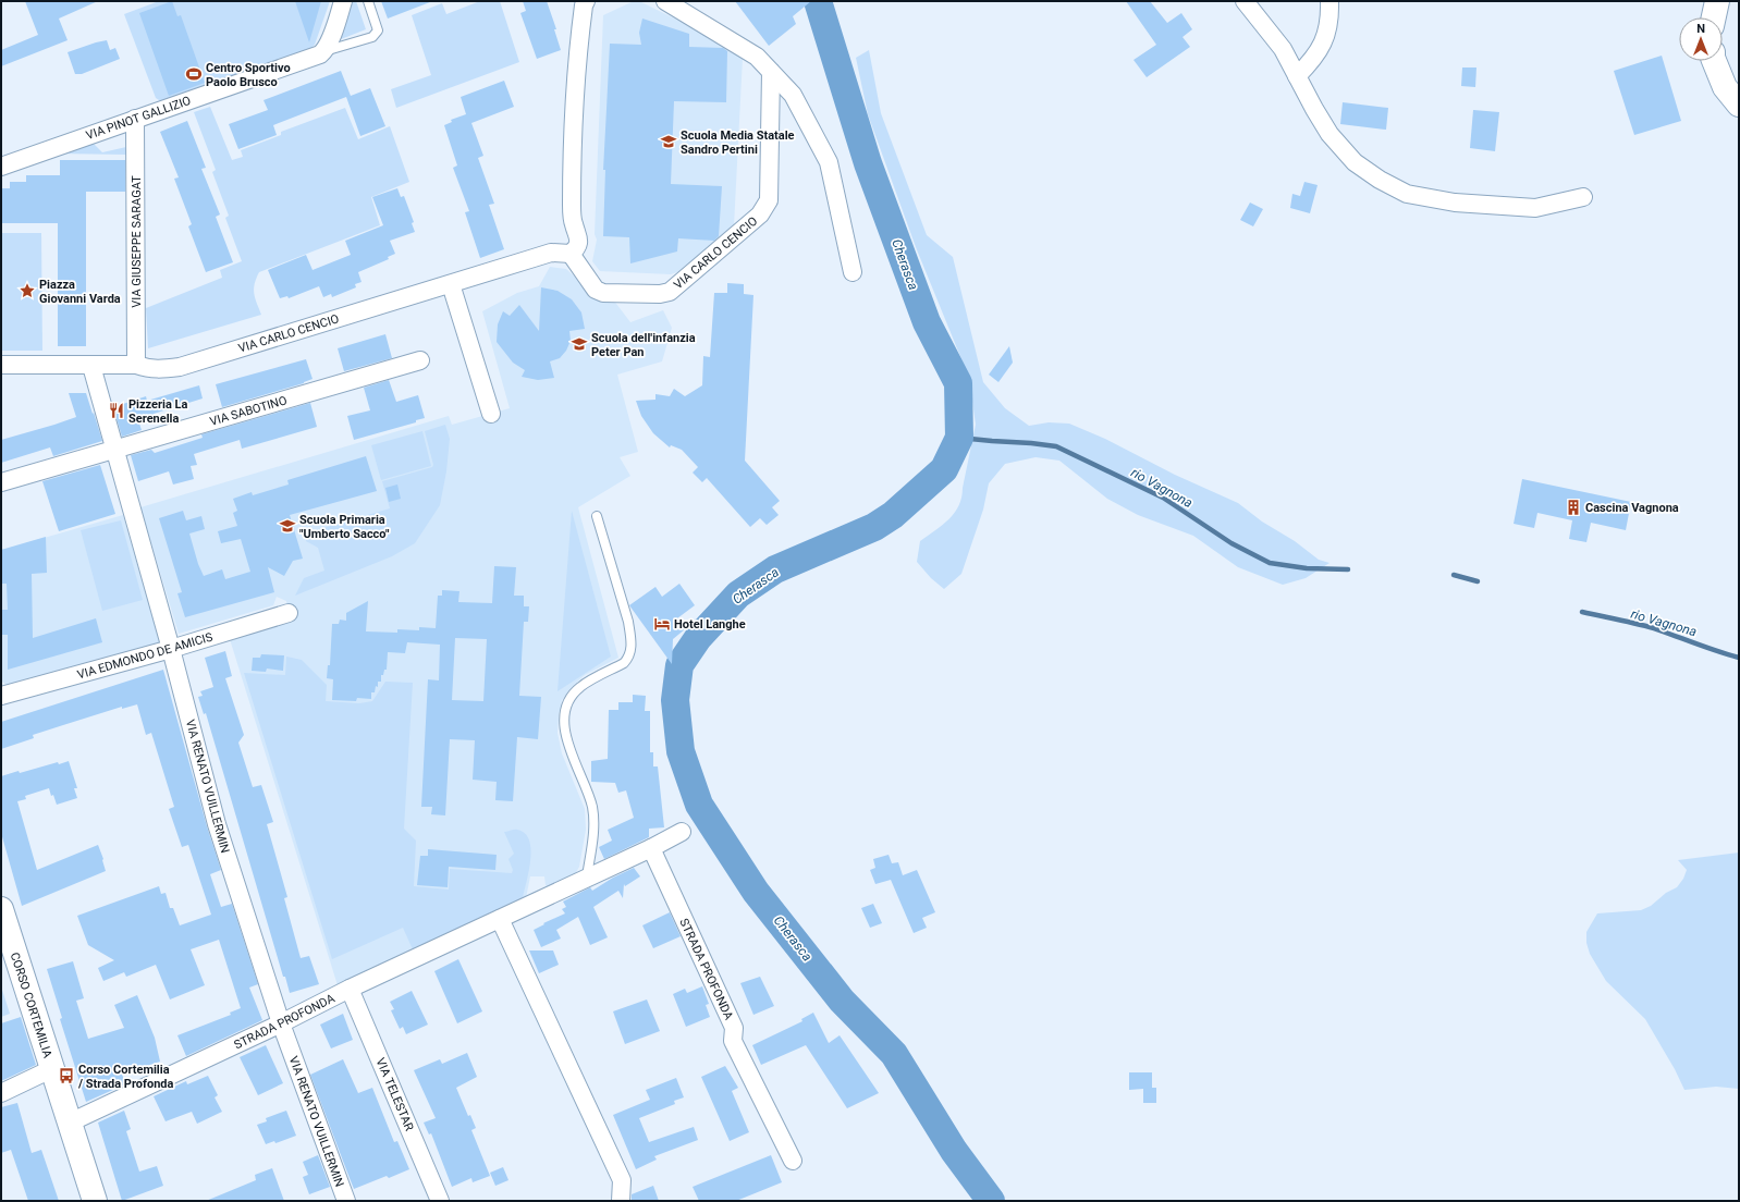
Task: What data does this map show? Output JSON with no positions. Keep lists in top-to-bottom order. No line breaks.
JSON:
{"streets":{"main road":["CORSO CORTEMILIA"],"street":["VIA PINOT GALLIZIO","VIA GIUSEPPE SARAGAT","VIA CARLO CENCIO","VIA SABOTINO","VIA EDMONDO DE AMICIS","VIA RENATO VUILLERMIN","STRADA PROFONDA","VIA TELESTAR"]},"crossings":[["VIA PINOT GALLIZIO","VIA GIUSEPPE SARAGAT"],["VIA GIUSEPPE SARAGAT","VIA CARLO CENCIO"],["VIA CARLO CENCIO","VIA RENATO VUILLERMIN"],["VIA SABOTINO","VIA RENATO VUILLERMIN"],["VIA EDMONDO DE AMICIS","VIA RENATO VUILLERMIN"],["VIA RENATO VUILLERMIN","STRADA PROFONDA"],["STRADA PROFONDA","CORSO CORTEMILIA"],["STRADA PROFONDA","VIA TELESTAR"]],"water":["Cherasca","rio Vagnona"],"places":{"sports":["Centro Sportivo Paolo Brusco"],"school or university":["Scuola Media Statale Sandro Pertini","Scuola dell'infanzia Peter Pan","Scuola Primaria \"Umberto Sacco\""],"place":["Piazza Giovanni Varda"],"restaurant":["Pizzeria La Serenella"],"building":["Cascina Vagnona"],"hotel":["Hotel Langhe"],"bus stop":["Corso Cortemilia / Strada Profonda"]},"north":"top"}
